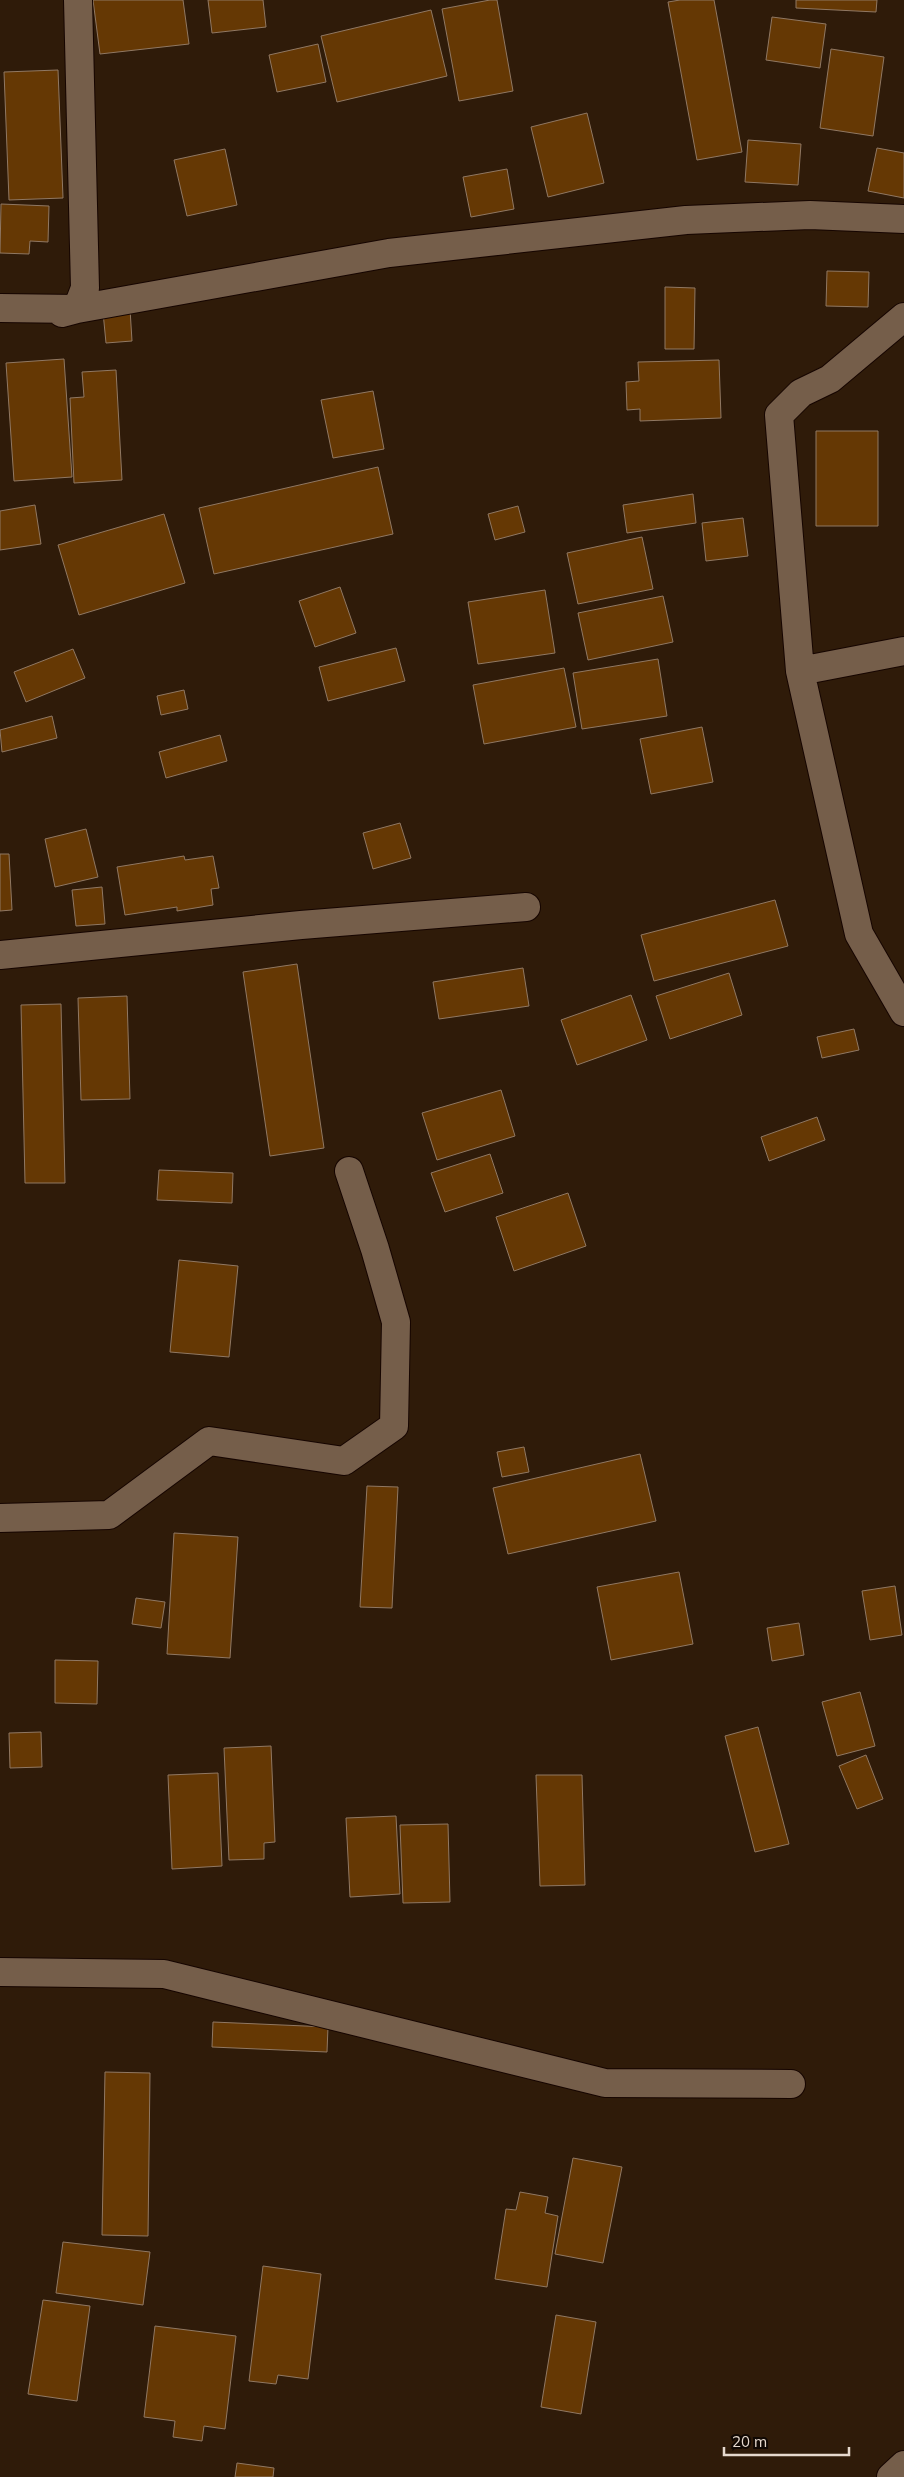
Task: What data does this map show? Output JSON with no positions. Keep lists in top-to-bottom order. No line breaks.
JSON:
{"scale_bar":"20 m"}
